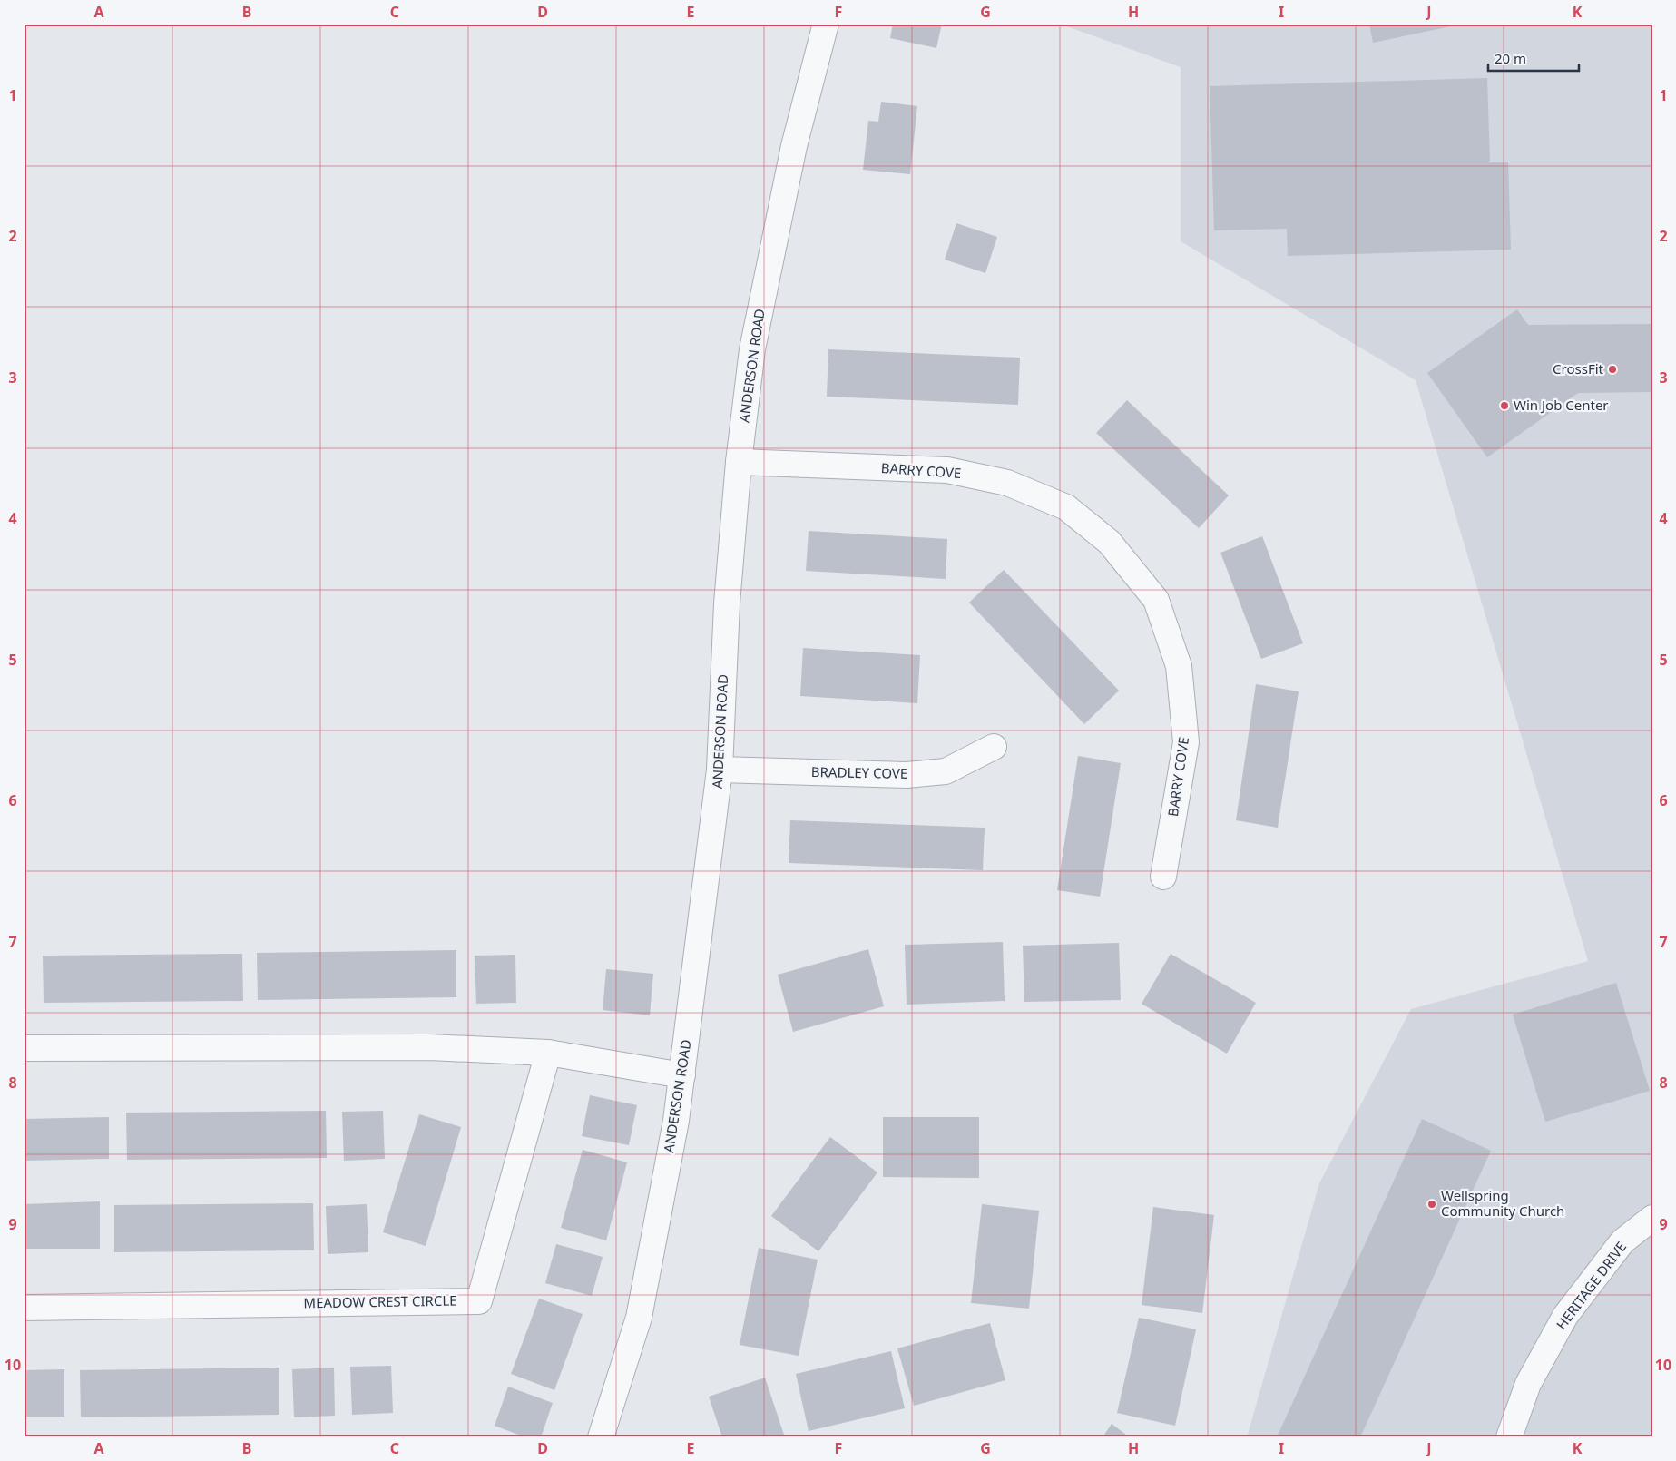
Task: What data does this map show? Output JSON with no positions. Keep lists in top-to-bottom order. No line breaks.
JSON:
{"streets":{"street":["ANDERSON ROAD","BARRY COVE","BRADLEY COVE","HERITAGE DRIVE","MEADOW CREST CIRCLE"]},"crossings":[["ANDERSON ROAD","BARRY COVE"],["ANDERSON ROAD","BRADLEY COVE"]],"places":["CrossFit","Win Job Center","Wellspring Community Church"],"scale_bar":"20 m","grid":{"columns":["A","B","C","D","E","F","G","H","I","J","K"],"rows":["1","2","3","4","5","6","7","8","9","10"]}}
